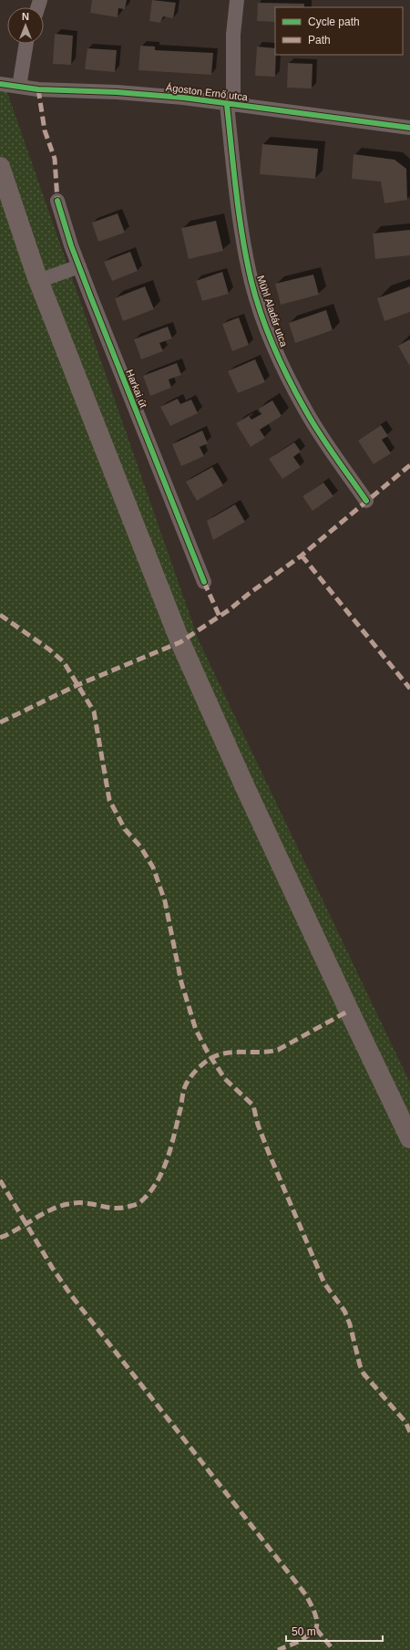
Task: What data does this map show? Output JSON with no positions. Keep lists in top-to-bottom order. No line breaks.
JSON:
{"streets":{"street":["Ágoston Ernő utca","Mühl Aladár utca","Harkai út"]},"crossings":[["Ágoston Ernő utca","Mühl Aladár utca"]],"legend":["Cycle path","Path"],"scale_bar":"50 m","north":"top"}
